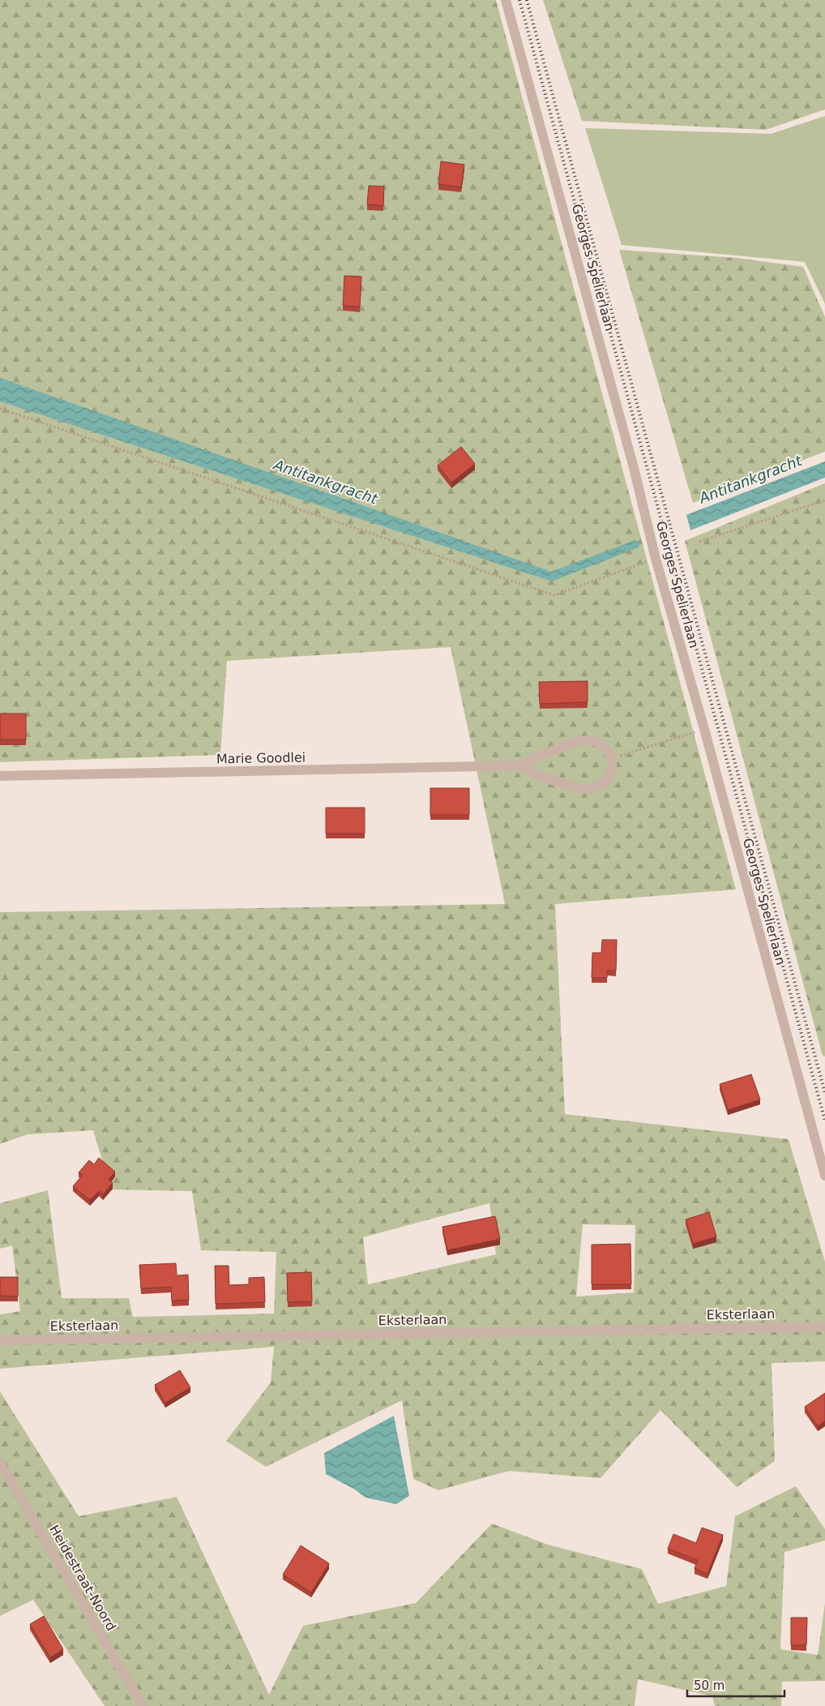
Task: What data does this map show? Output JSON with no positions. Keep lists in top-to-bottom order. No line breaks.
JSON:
{"streets":{"street":["Georges Spelierlaan","Marie Goodlei","Eksterlaan","Heidestraat-Noord"]},"water":["Antitankgracht"],"scale_bar":"50 m"}
